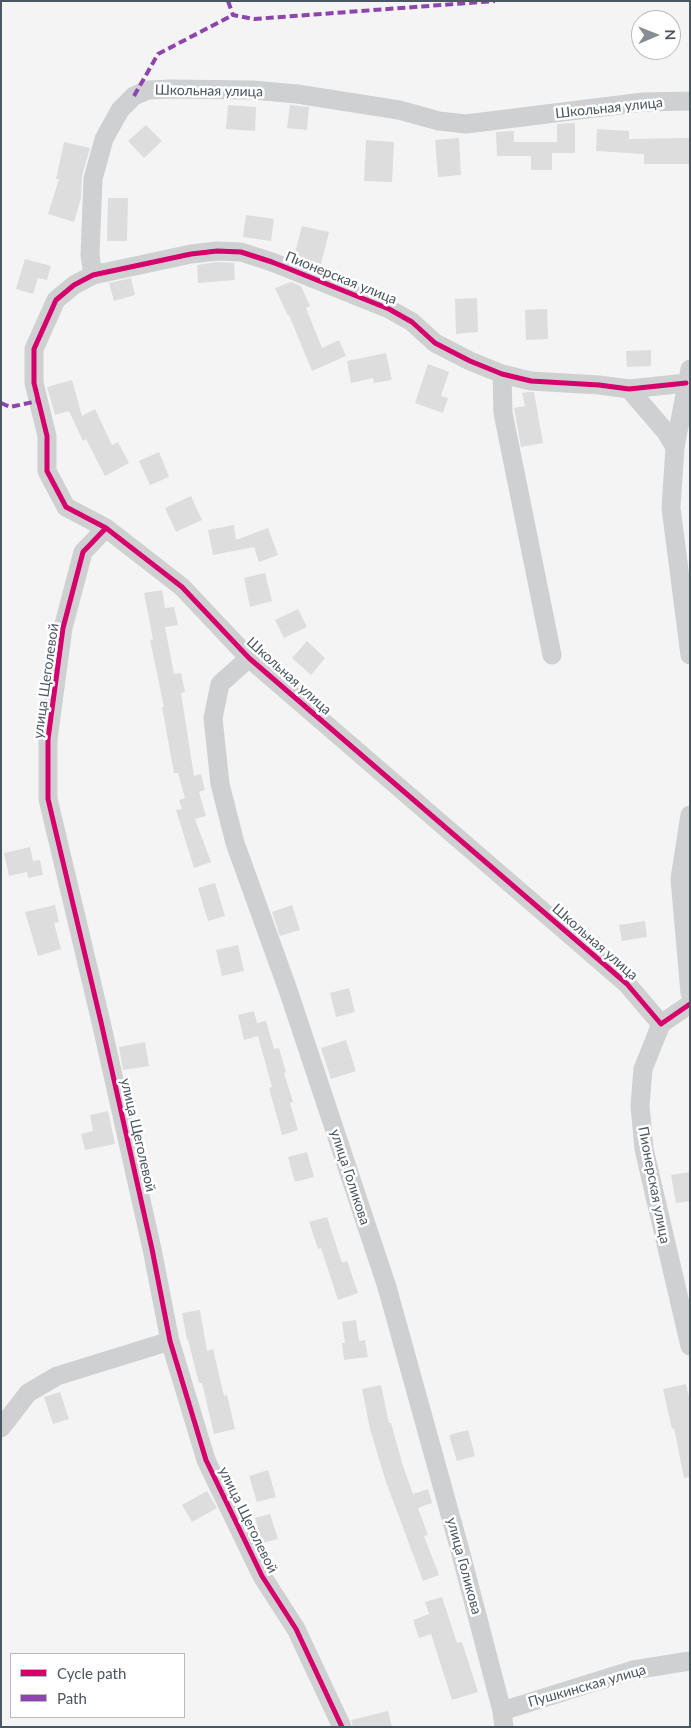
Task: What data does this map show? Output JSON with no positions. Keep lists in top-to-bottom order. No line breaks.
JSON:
{"streets":{"street":["Школьная улица","Пионерская улица","улица Щеголевой","улица Голикова","Пушкинская улица"]},"crossings":[["Школьная улица","Пионерская улица"],["Школьная улица","улица Щеголевой"],["Школьная улица","улица Голикова"],["улица Голикова","Пушкинская улица"]],"legend":["Cycle path","Path"],"north":"right"}
